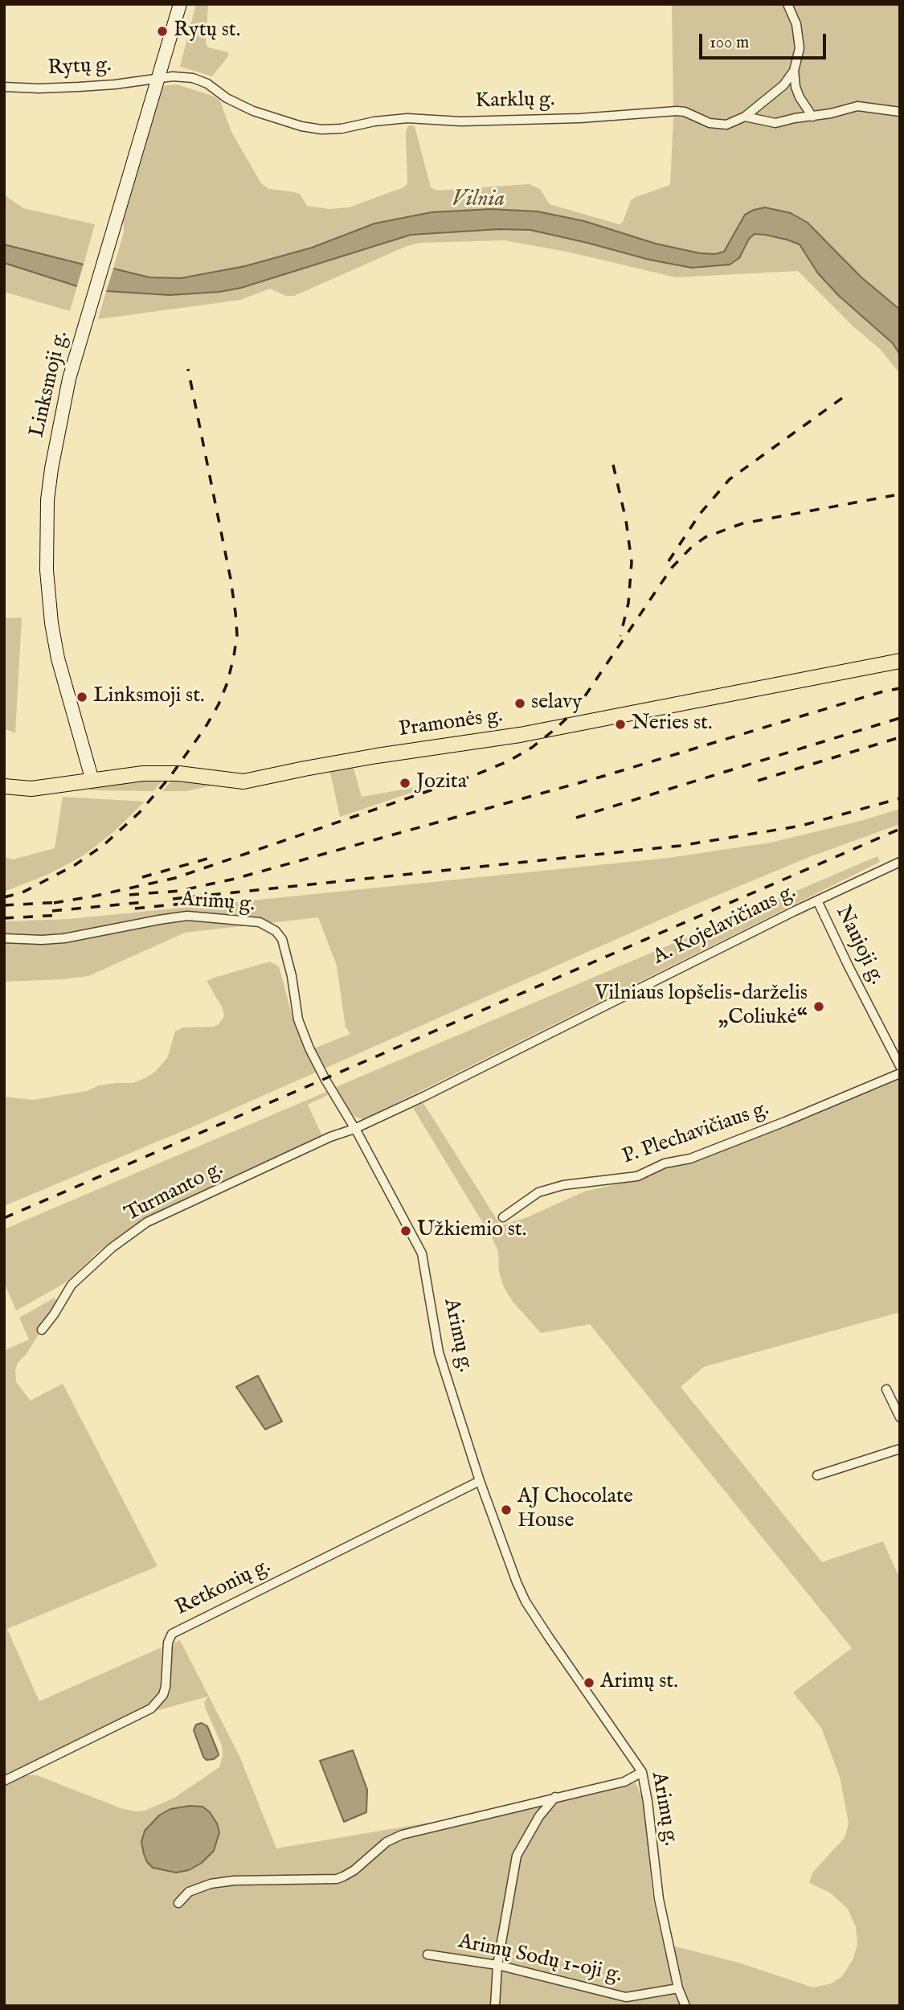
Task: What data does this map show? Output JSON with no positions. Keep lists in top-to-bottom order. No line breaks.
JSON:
{"streets":{"main road":["Linksmoji g.","Pramonės g."],"street":["Rytų g.","Karklų g.","Arimų g.","A. Kojelavičiaus g.","Naujoji g.","P. Plechavičiaus g.","Turmanto g.","Retkonių g.","Arimų Sodų 1-oji g."]},"crossings":[["Rytų g.","Karklų g."],["Rytų g.","Linksmoji g."],["Karklų g.","Linksmoji g."],["Linksmoji g.","Pramonės g."],["Arimų g.","A. Kojelavičiaus g."],["Arimų g.","Turmanto g."],["Arimų g.","Retkonių g."],["Arimų g.","Arimų Sodų 1-oji g."],["A. Kojelavičiaus g.","Naujoji g."],["A. Kojelavičiaus g.","Turmanto g."]],"water":["Vilnia"],"places":["Rytų st.","Linksmoji st.","selavy","Neries st.","Jozita","Vilniaus lopšelis-darželis „Coliukė“","Užkiemio st.","AJ Chocolate House","Arimų st."],"scale_bar":"100 m"}
